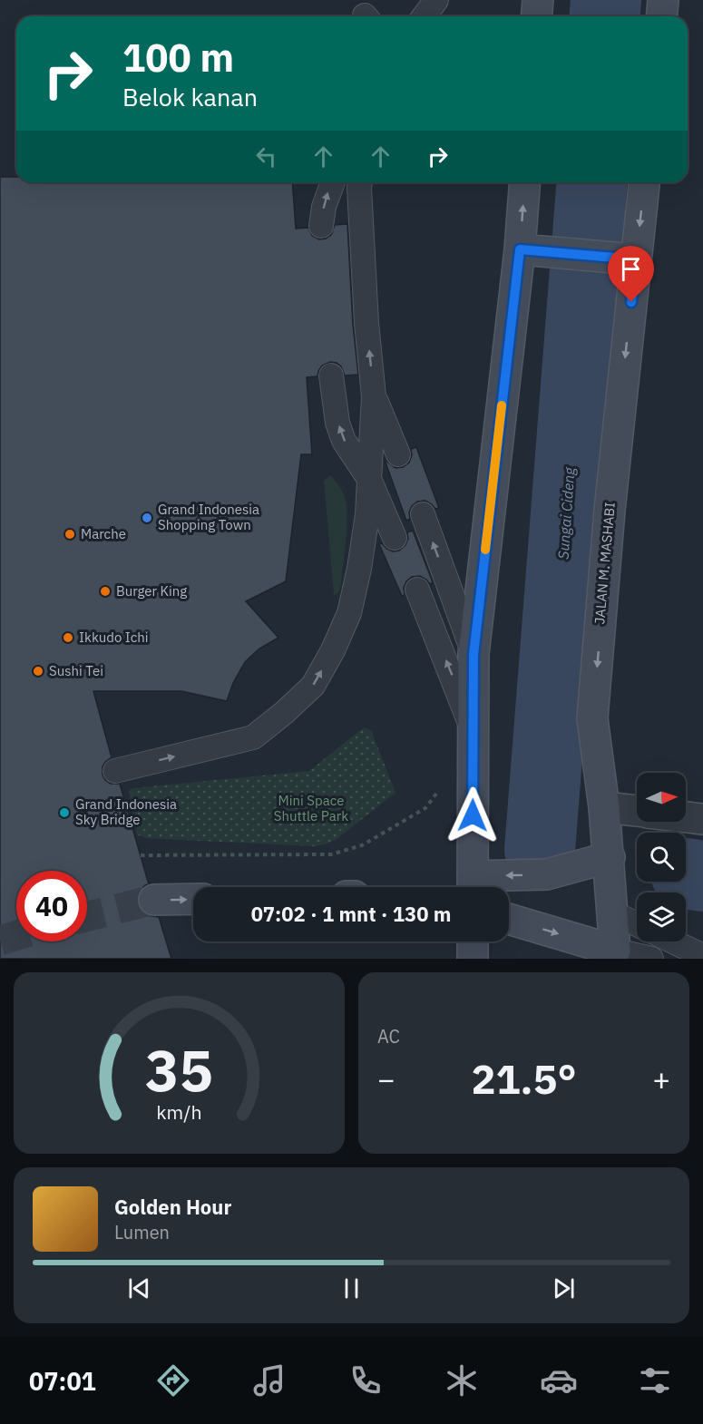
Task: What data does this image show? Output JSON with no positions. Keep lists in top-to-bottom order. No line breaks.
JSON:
{"streets":{"street":["JALAN M. MASHABI"]},"water":["Sungai Cideng"],"parks":["Mini Space Shuttle Park"],"places":["Grand Indonesia Shopping Town","Marche","Burger King","Ikkudo Ichi","Sushi Tei","Grand Indonesia Sky Bridge"],"north":"right","page":{"turn":["100 m","Belok kanan"],"limit":"40","trip":"07:02 · 1 mnt · 130 m","tile":"AC","heat":["−","21.5°","+"],"song":["Golden Hour","Lumen"],"tabs":"07:01","gauge":["35","km/h"]}}
